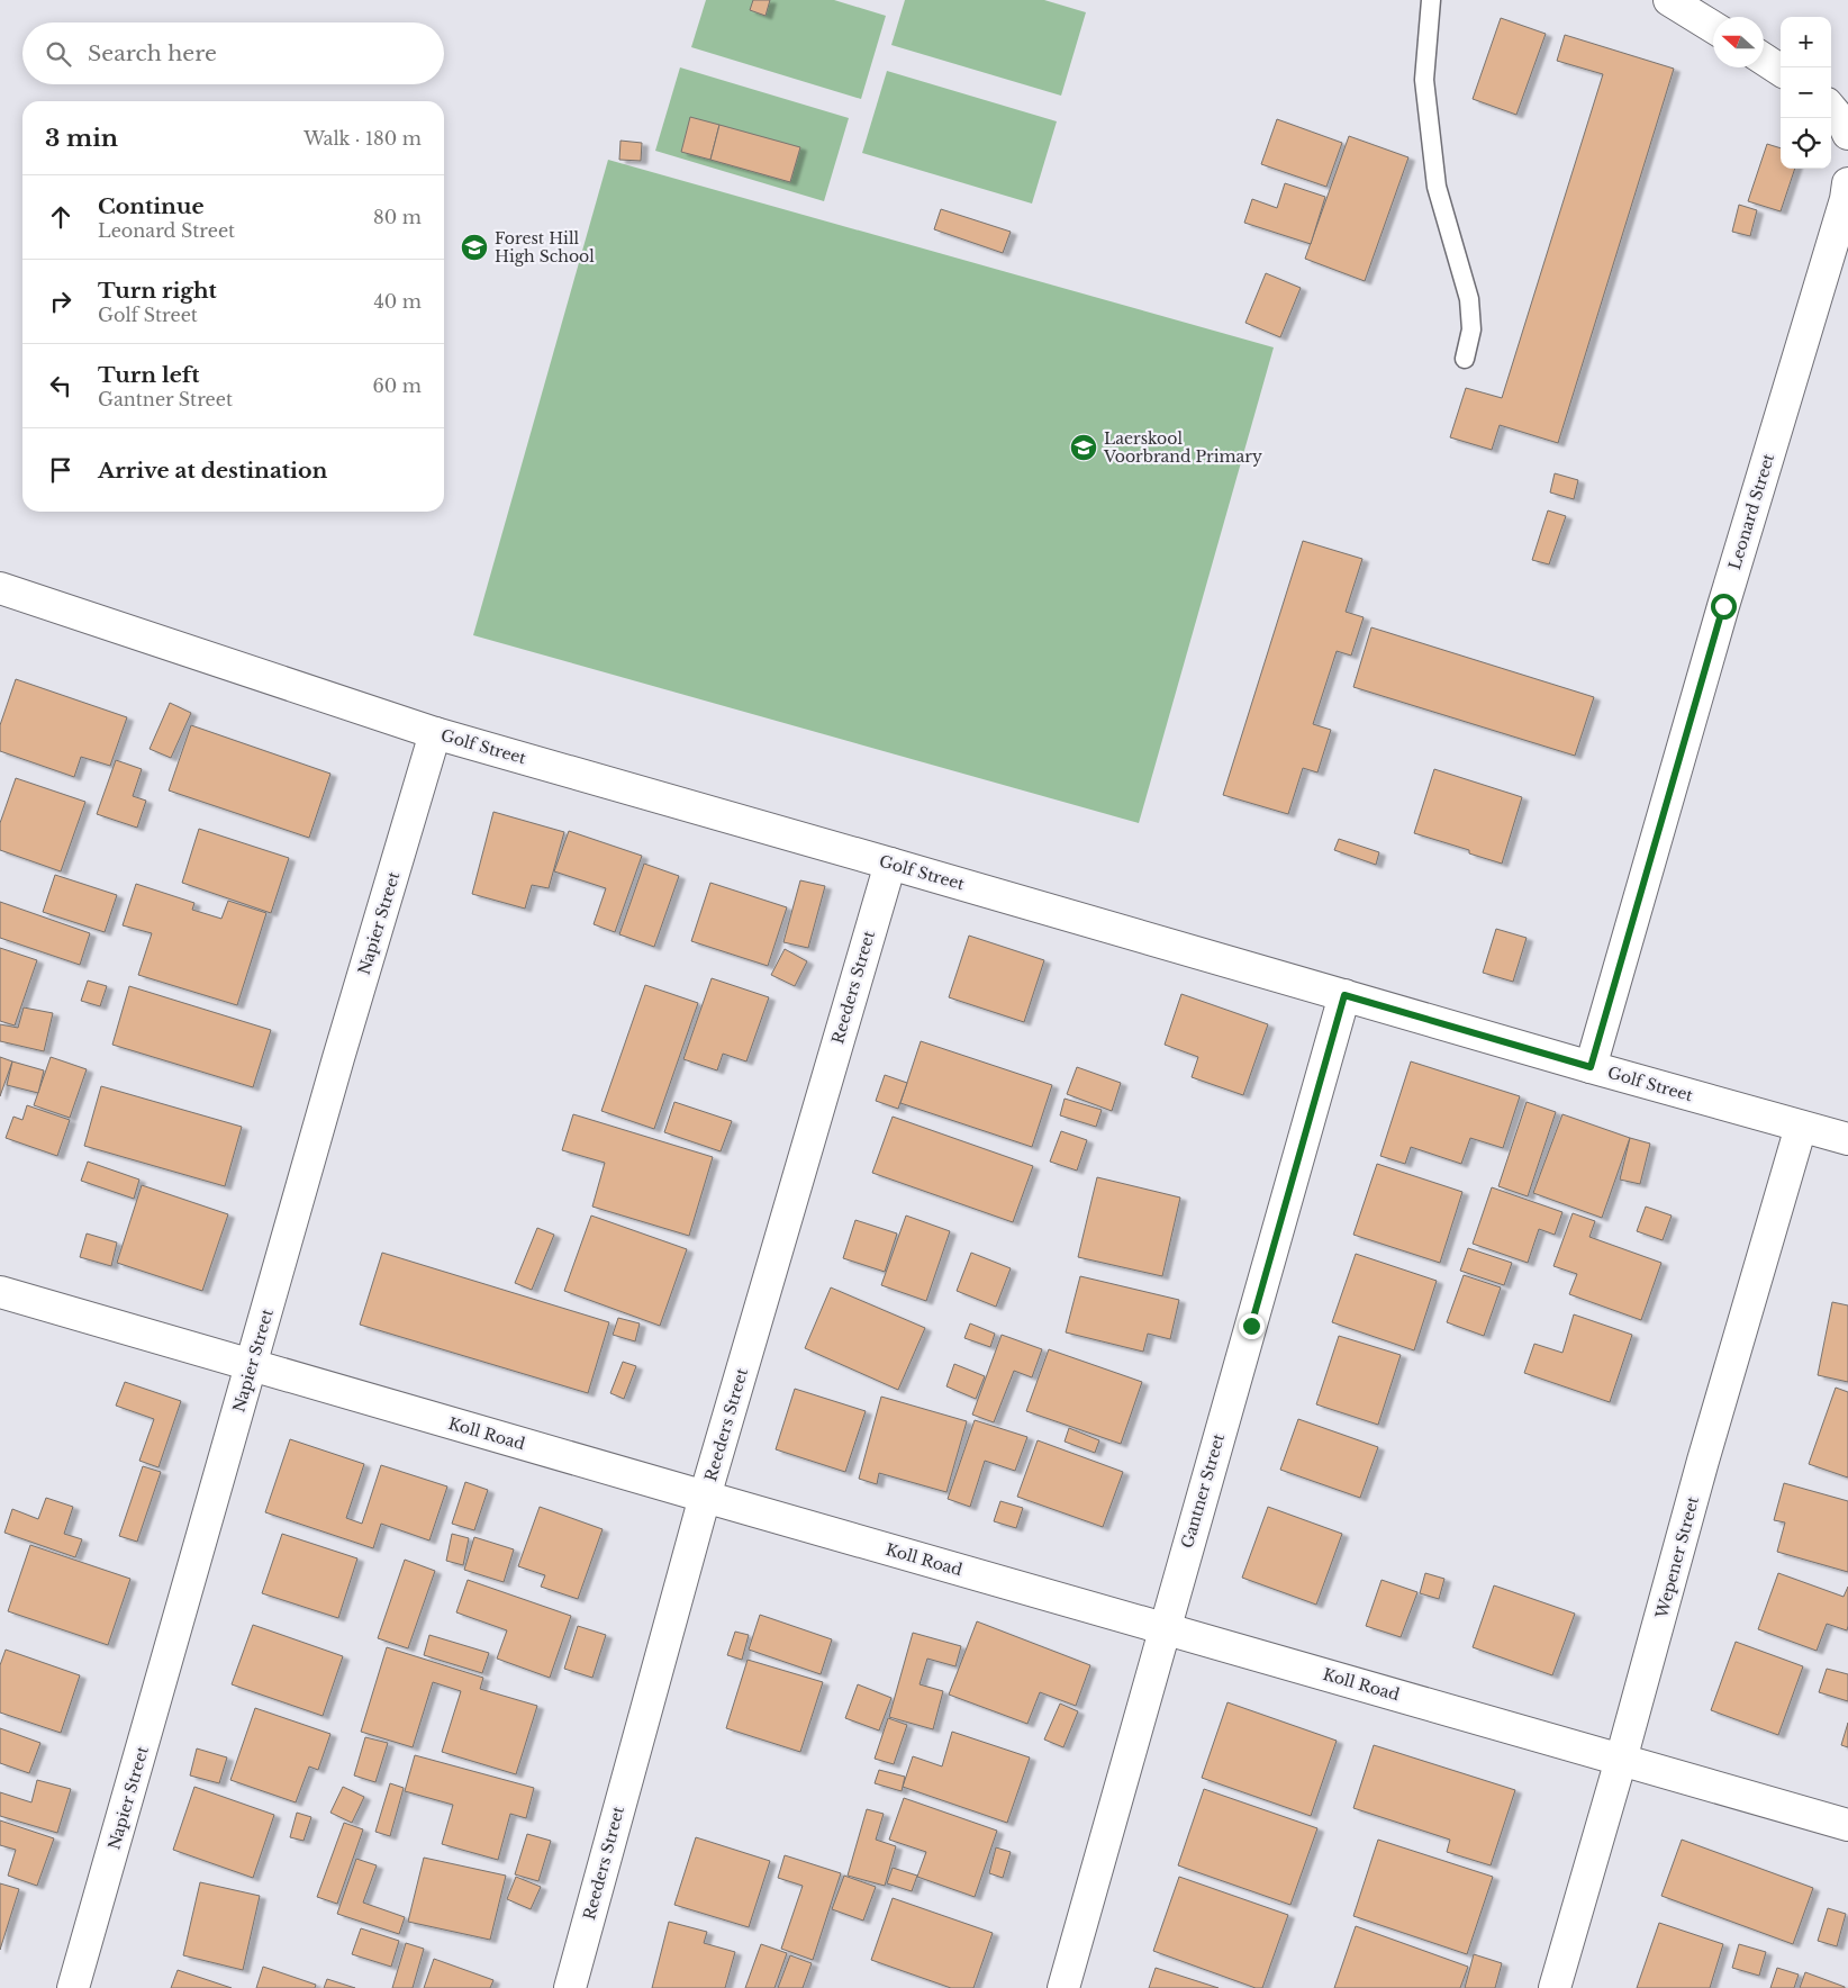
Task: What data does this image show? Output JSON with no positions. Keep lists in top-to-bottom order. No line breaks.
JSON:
{"streets":{"street":["Leonard Street","Golf Street","Napier Street","Reeders Street","Koll Road","Gantner Street","Wepener Street"]},"crossings":[["Leonard Street","Golf Street"],["Golf Street","Napier Street"],["Golf Street","Reeders Street"],["Golf Street","Gantner Street"],["Golf Street","Wepener Street"],["Napier Street","Koll Road"],["Reeders Street","Koll Road"],["Koll Road","Gantner Street"],["Koll Road","Wepener Street"]],"places":{"school or university":["Forest Hill High School","Laerskool Voorbrand Primary"]},"north":"left","page":{"map_buttons":["+","−"],"search":"Search here","heading":["3 min","Walk · 180 m"],"list":[["Continue","Leonard Street","80 m"],["Turn right","Golf Street","40 m"],["Turn left","Gantner Street","60 m"],"Arrive at destination"]}}
